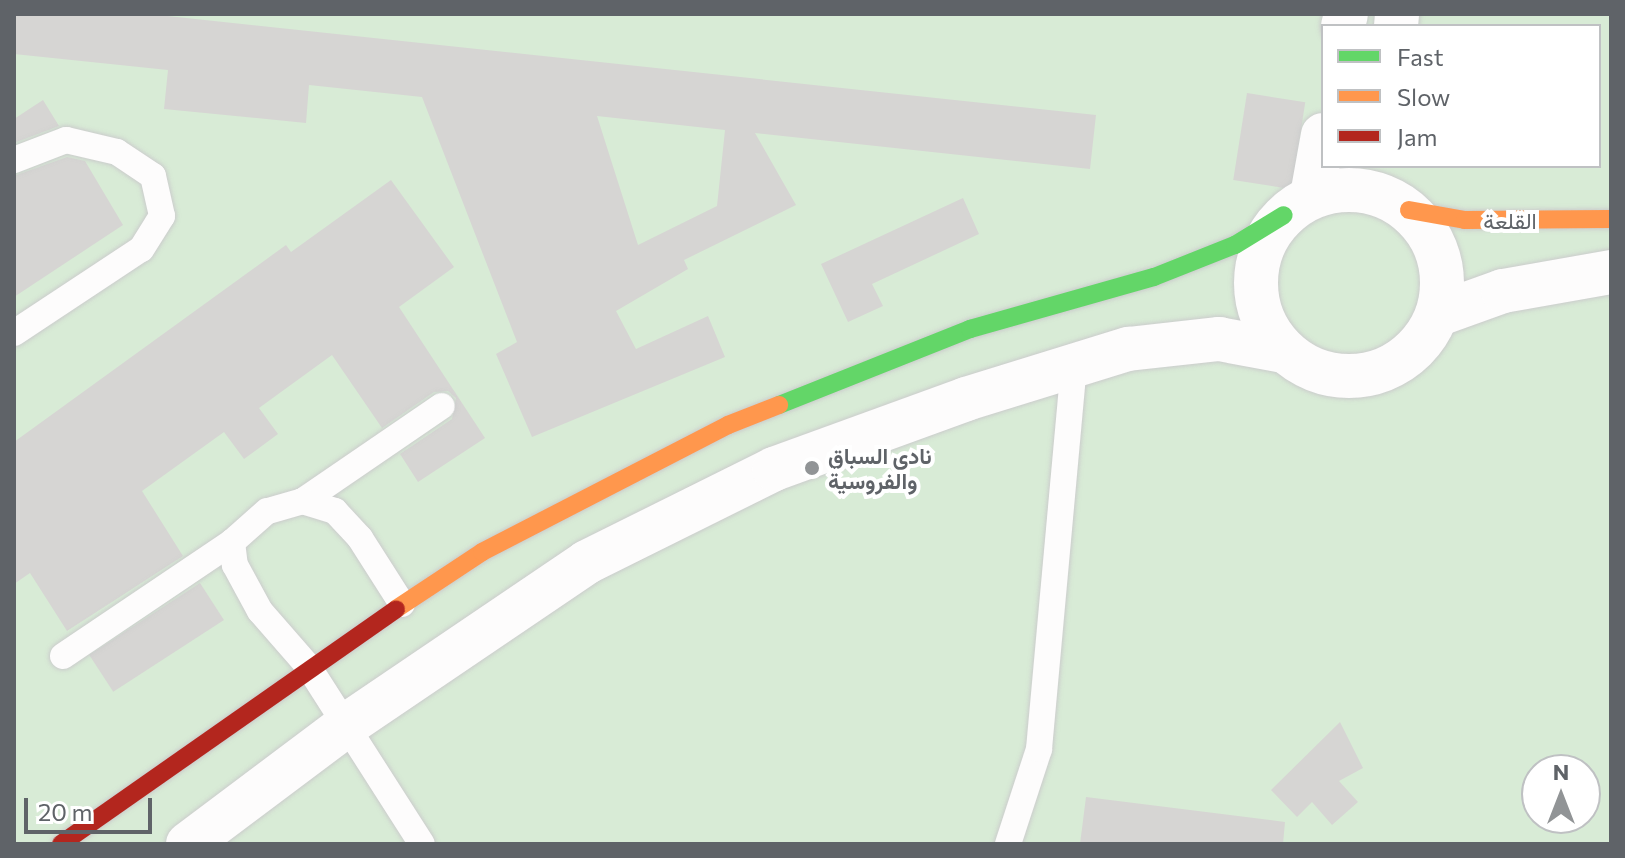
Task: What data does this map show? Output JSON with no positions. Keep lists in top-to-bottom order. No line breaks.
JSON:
{"streets":{"street":["القلعة"]},"places":["نادي السباق والفروسية"],"legend":["Fast","Slow","Jam"],"scale_bar":"20 m","north":"top"}
